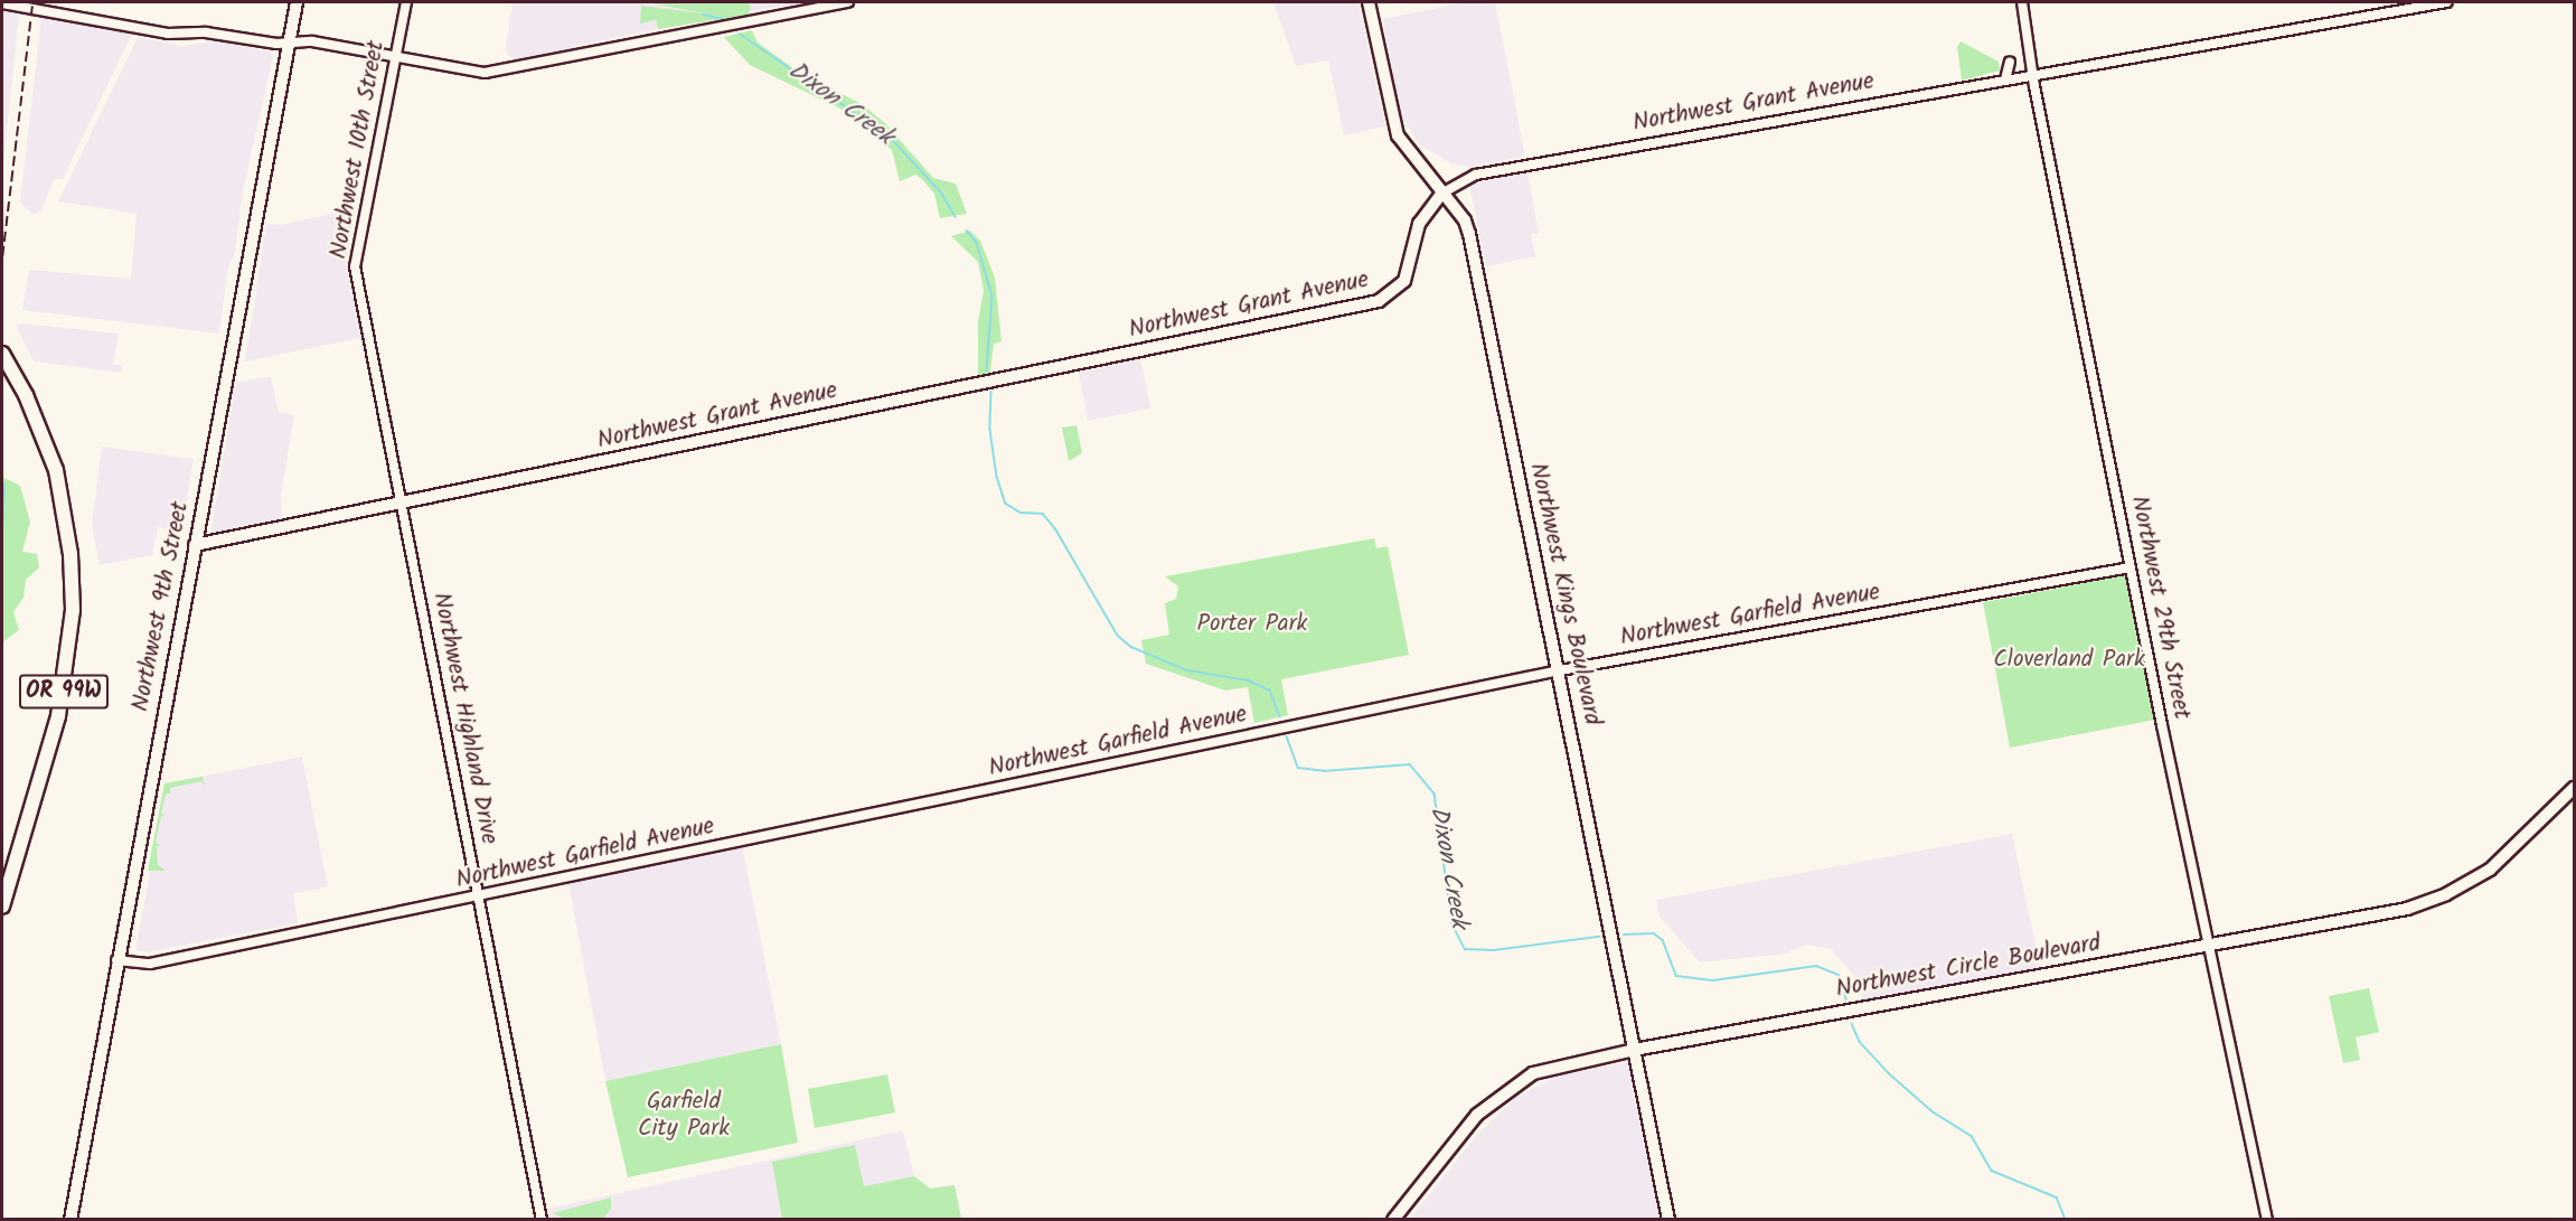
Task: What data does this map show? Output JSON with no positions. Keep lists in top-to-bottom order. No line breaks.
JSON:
{"streets":{"highway":["OR 99W"],"main road":["Northwest Grant Avenue","Northwest Kings Boulevard","Northwest 9th Street","Northwest Circle Boulevard"],"street":["Northwest 10th Street","Northwest 29th Street","Northwest Garfield Avenue","Northwest Highland Drive"]},"crossings":[["Northwest Grant Avenue","Northwest 10th Street"],["Northwest Grant Avenue","Northwest Kings Boulevard"],["Northwest Grant Avenue","Northwest 9th Street"],["Northwest Grant Avenue","Northwest 29th Street"],["Northwest Grant Avenue","Northwest Highland Drive"],["Northwest 10th Street","Northwest Highland Drive"],["Northwest Kings Boulevard","Northwest Garfield Avenue"],["Northwest Kings Boulevard","Northwest Circle Boulevard"],["Northwest 9th Street","Northwest Garfield Avenue"],["Northwest 29th Street","Northwest Garfield Avenue"],["Northwest 29th Street","Northwest Circle Boulevard"],["Northwest Garfield Avenue","Northwest Highland Drive"]],"water":["Dixon Creek"],"parks":["Porter Park","Cloverland Park","Garfield City Park"]}
